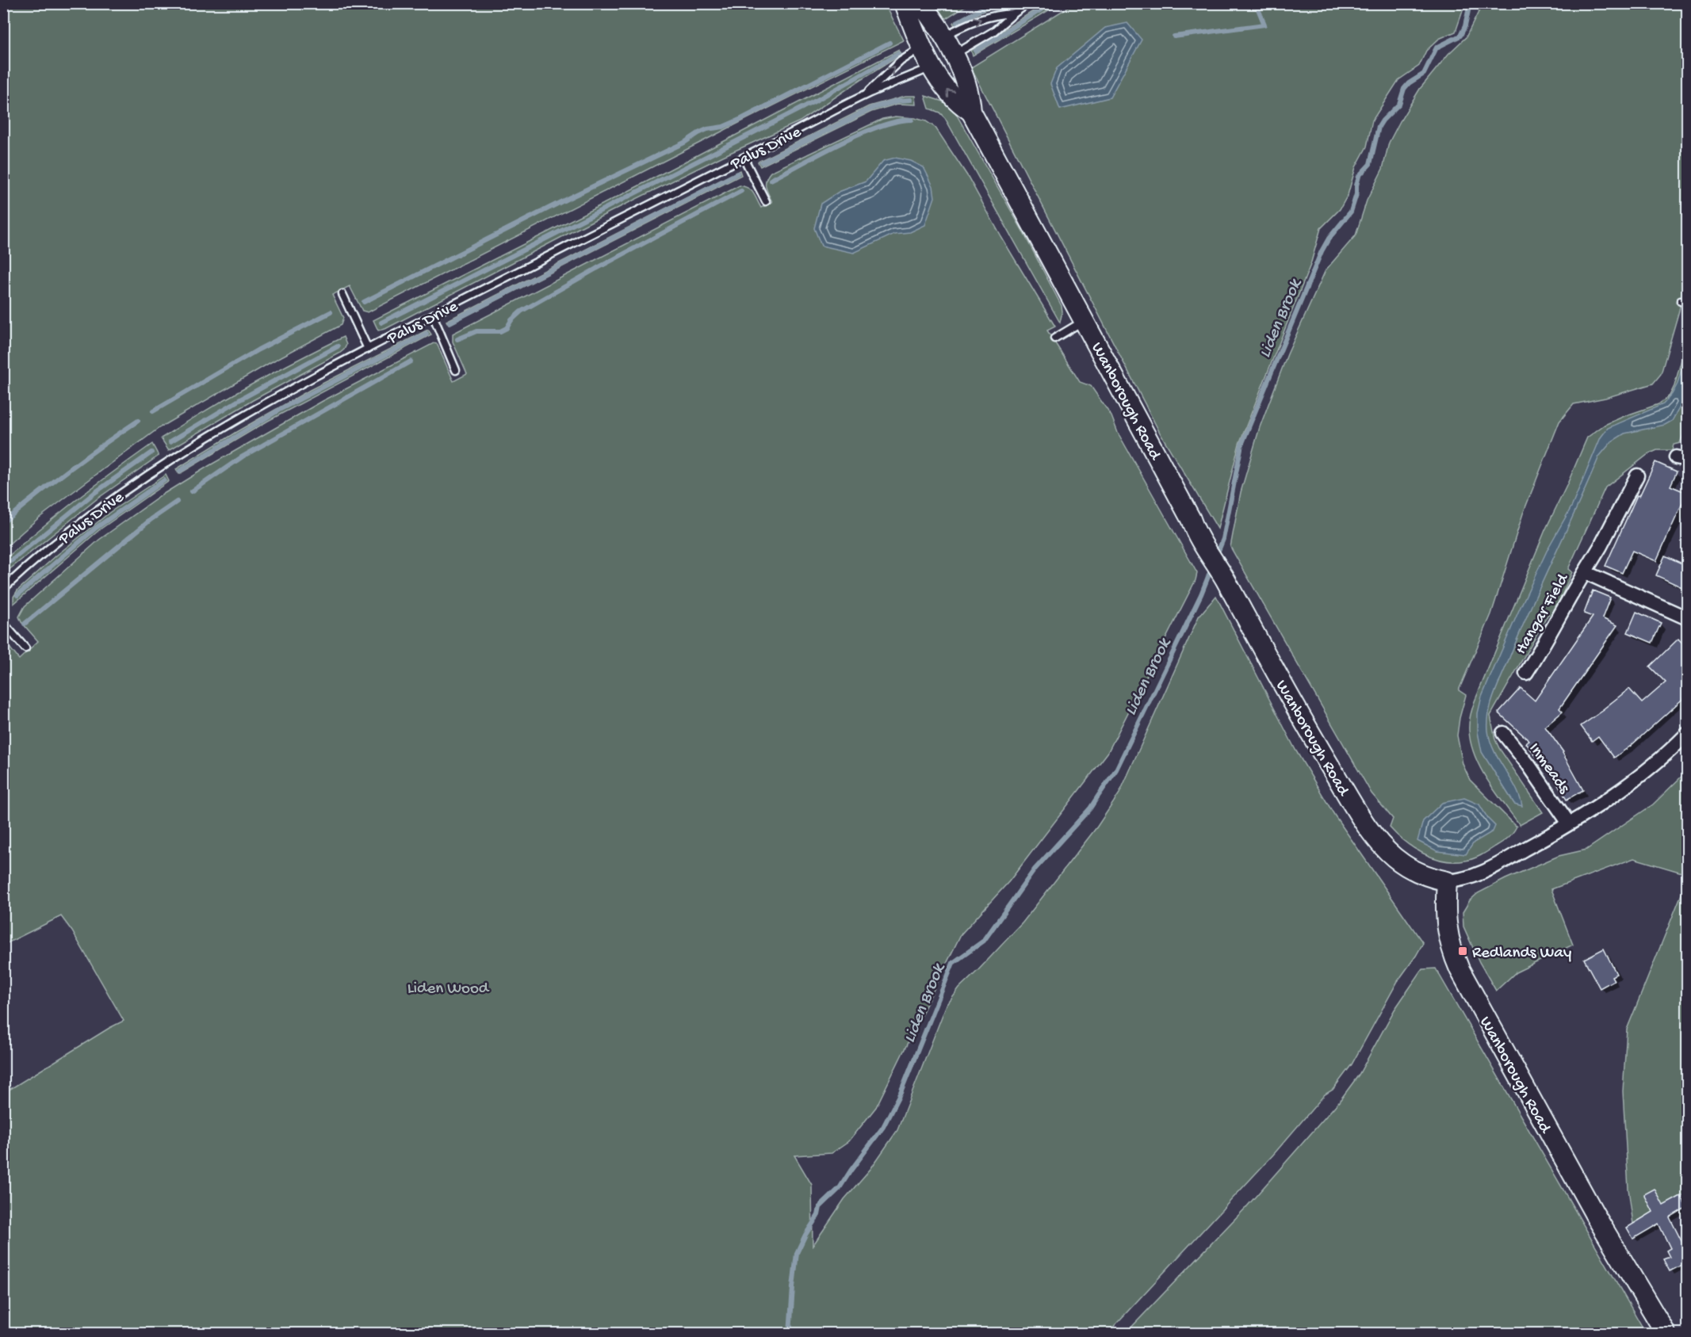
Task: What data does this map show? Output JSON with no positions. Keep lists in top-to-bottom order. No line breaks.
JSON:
{"streets":{"street":["Palus Drive","Wanborough Road","Hangar Field","Inmeads"]},"crossings":[["Palus Drive","Wanborough Road"]],"water":["Liden Brook"],"parks":["Liden Wood"],"places":{"transit":["Redlands Way"]}}
